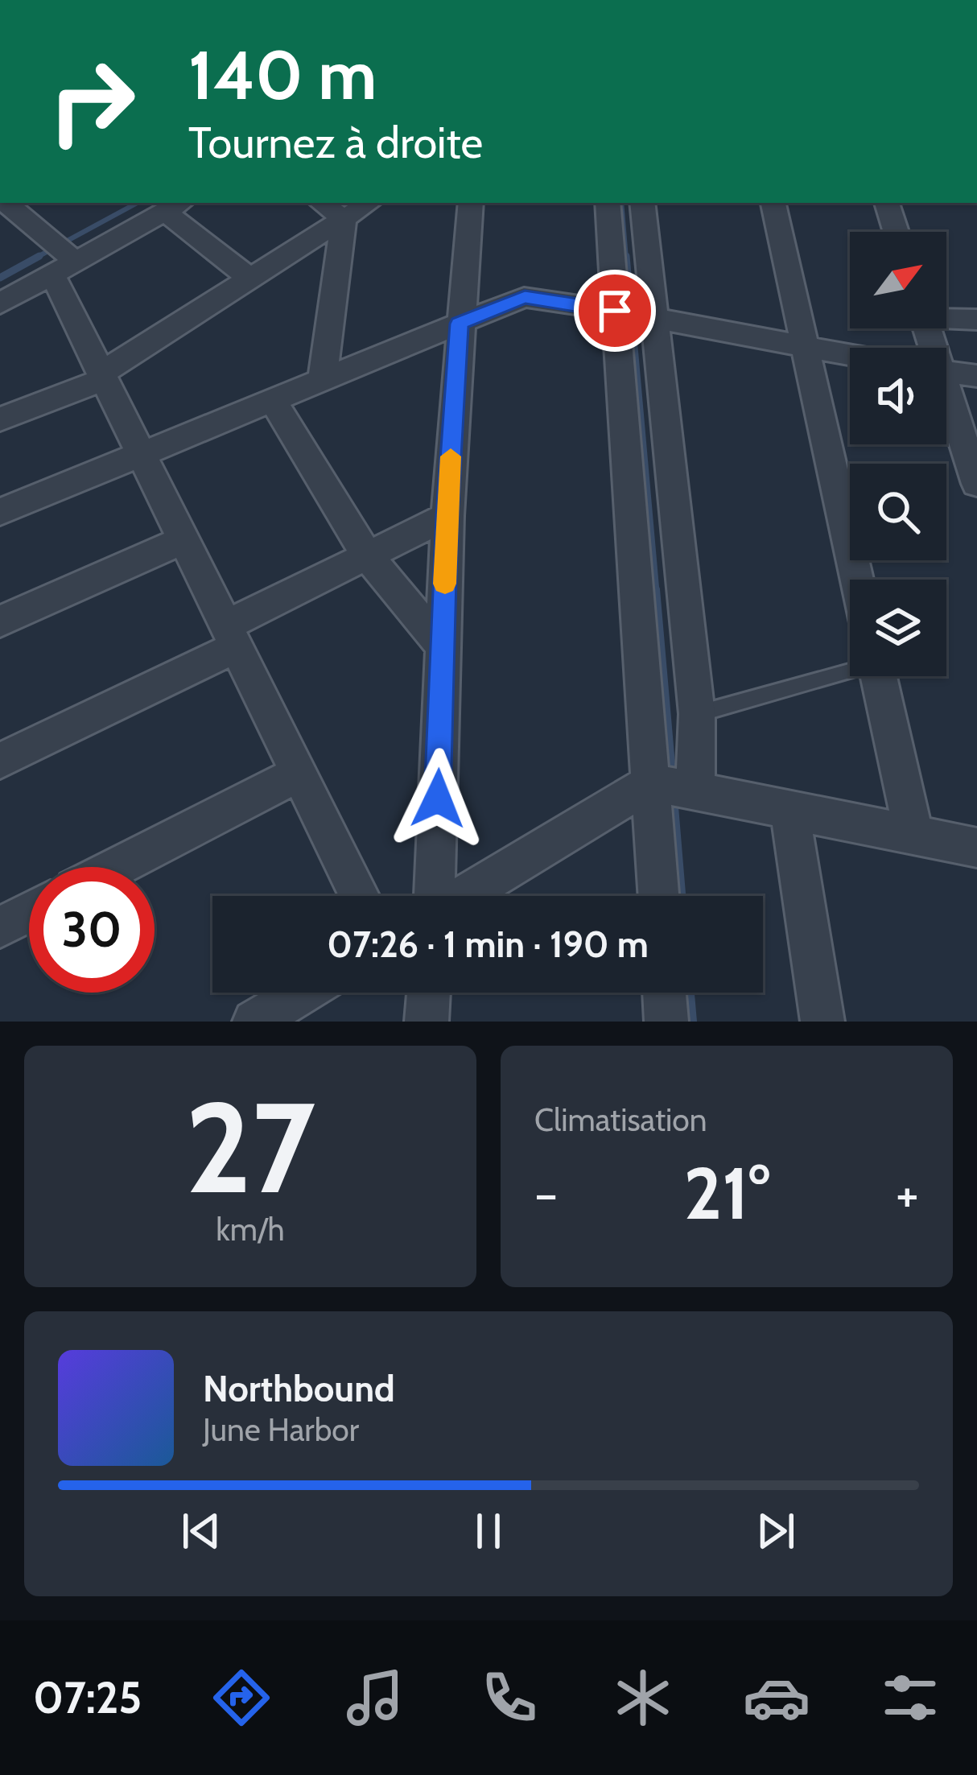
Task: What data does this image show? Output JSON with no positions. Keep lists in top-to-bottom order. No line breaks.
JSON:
{"north":"top right","page":{"turn":["140 m","Tournez à droite"],"limit":"30","trip":"07:26 · 1 min · 190 m","tile":[["27","km/h"],"Climatisation"],"heat":["−","21°","+"],"song":["Northbound","June Harbor"],"tabs":"07:25"}}
